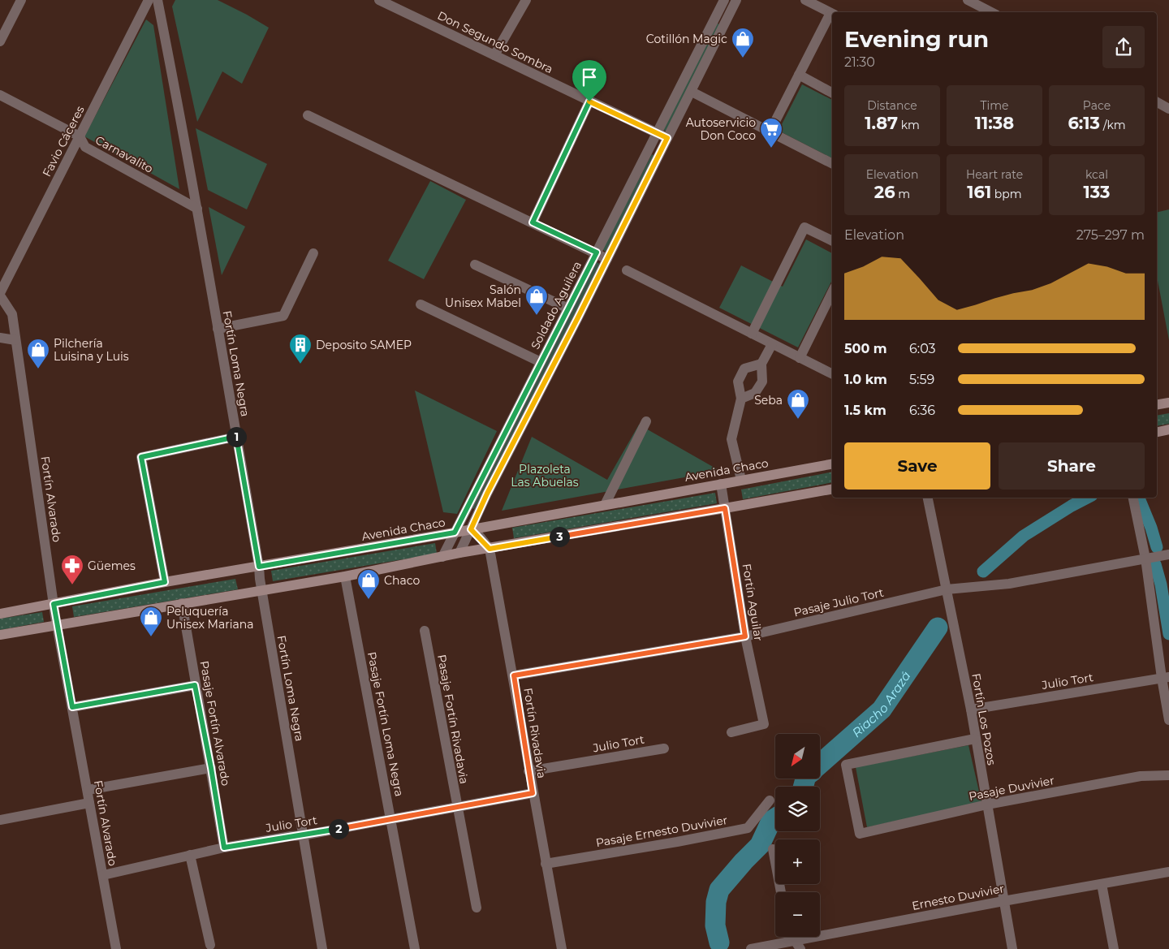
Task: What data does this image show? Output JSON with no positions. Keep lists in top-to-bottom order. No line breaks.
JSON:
{"streets":{"main road":["Avenida Chaco"],"street":["Don Segundo Sombra","Favio Cáceres","Carnavalito","Soldado Aguilera","Fortín Loma Negra","Fortín Alvarado","Fortín Aguilar","Pasaje Julio Tort","Julio Tort","Pasaje Fortín Rivadavia","Fortín Los Pozos","Pasaje Fortín Alvarado","Pasaje Fortín Loma Negra","Fortín Rivadavia","Pasaje Duvivier","Pasaje Ernesto Duvivier","Ernesto Duvivier"]},"crossings":[["Don Segundo Sombra","Soldado Aguilera"],["Favio Cáceres","Carnavalito"],["Favio Cáceres","Fortín Alvarado"],["Carnavalito","Fortín Loma Negra"],["Soldado Aguilera","Avenida Chaco"],["Fortín Loma Negra","Avenida Chaco"],["Fortín Loma Negra","Julio Tort"],["Avenida Chaco","Fortín Alvarado"],["Avenida Chaco","Fortín Aguilar"],["Fortín Alvarado","Julio Tort"],["Fortín Aguilar","Pasaje Julio Tort"],["Pasaje Julio Tort","Fortín Los Pozos"],["Pasaje Julio Tort","Fortín Rivadavia"],["Julio Tort","Pasaje Fortín Rivadavia"],["Julio Tort","Fortín Los Pozos"],["Julio Tort","Pasaje Fortín Alvarado"],["Julio Tort","Pasaje Fortín Loma Negra"],["Julio Tort","Fortín Rivadavia"],["Fortín Los Pozos","Pasaje Duvivier"],["Fortín Los Pozos","Ernesto Duvivier"],["Fortín Rivadavia","Pasaje Ernesto Duvivier"]],"water":["Riacho Arazá"],"parks":["Plazoleta Las Abuelas"],"places":{"shop":["Cotillón Magic","Salón Unisex Mabel","Pilchería Luisina y Luis","Seba","Chaco","Peluquería Unisex Mariana"],"supermarket":["Autoservicio Don Coco"],"building":["Deposito SAMEP"],"pharmacy":["Güemes"]},"north":"bottom left","page":{"heading":["Evening run","21:30"],"stats":[["Distance","1.87 km"],["Time","11:38"],["Pace","6:13 /km"],["Elevation","26 m"],["Heart rate","161 bpm"],["kcal","133"]],"chart":["Elevation","275–297 m"],"list":[{"name":"500 m","note":"6:03"},{"name":"1.0 km","note":"5:59"},{"name":"1.5 km","note":"6:36"}],"pins":["1","3","2"],"buttons":["Save","Share"],"map_buttons":["+","−"]}}
